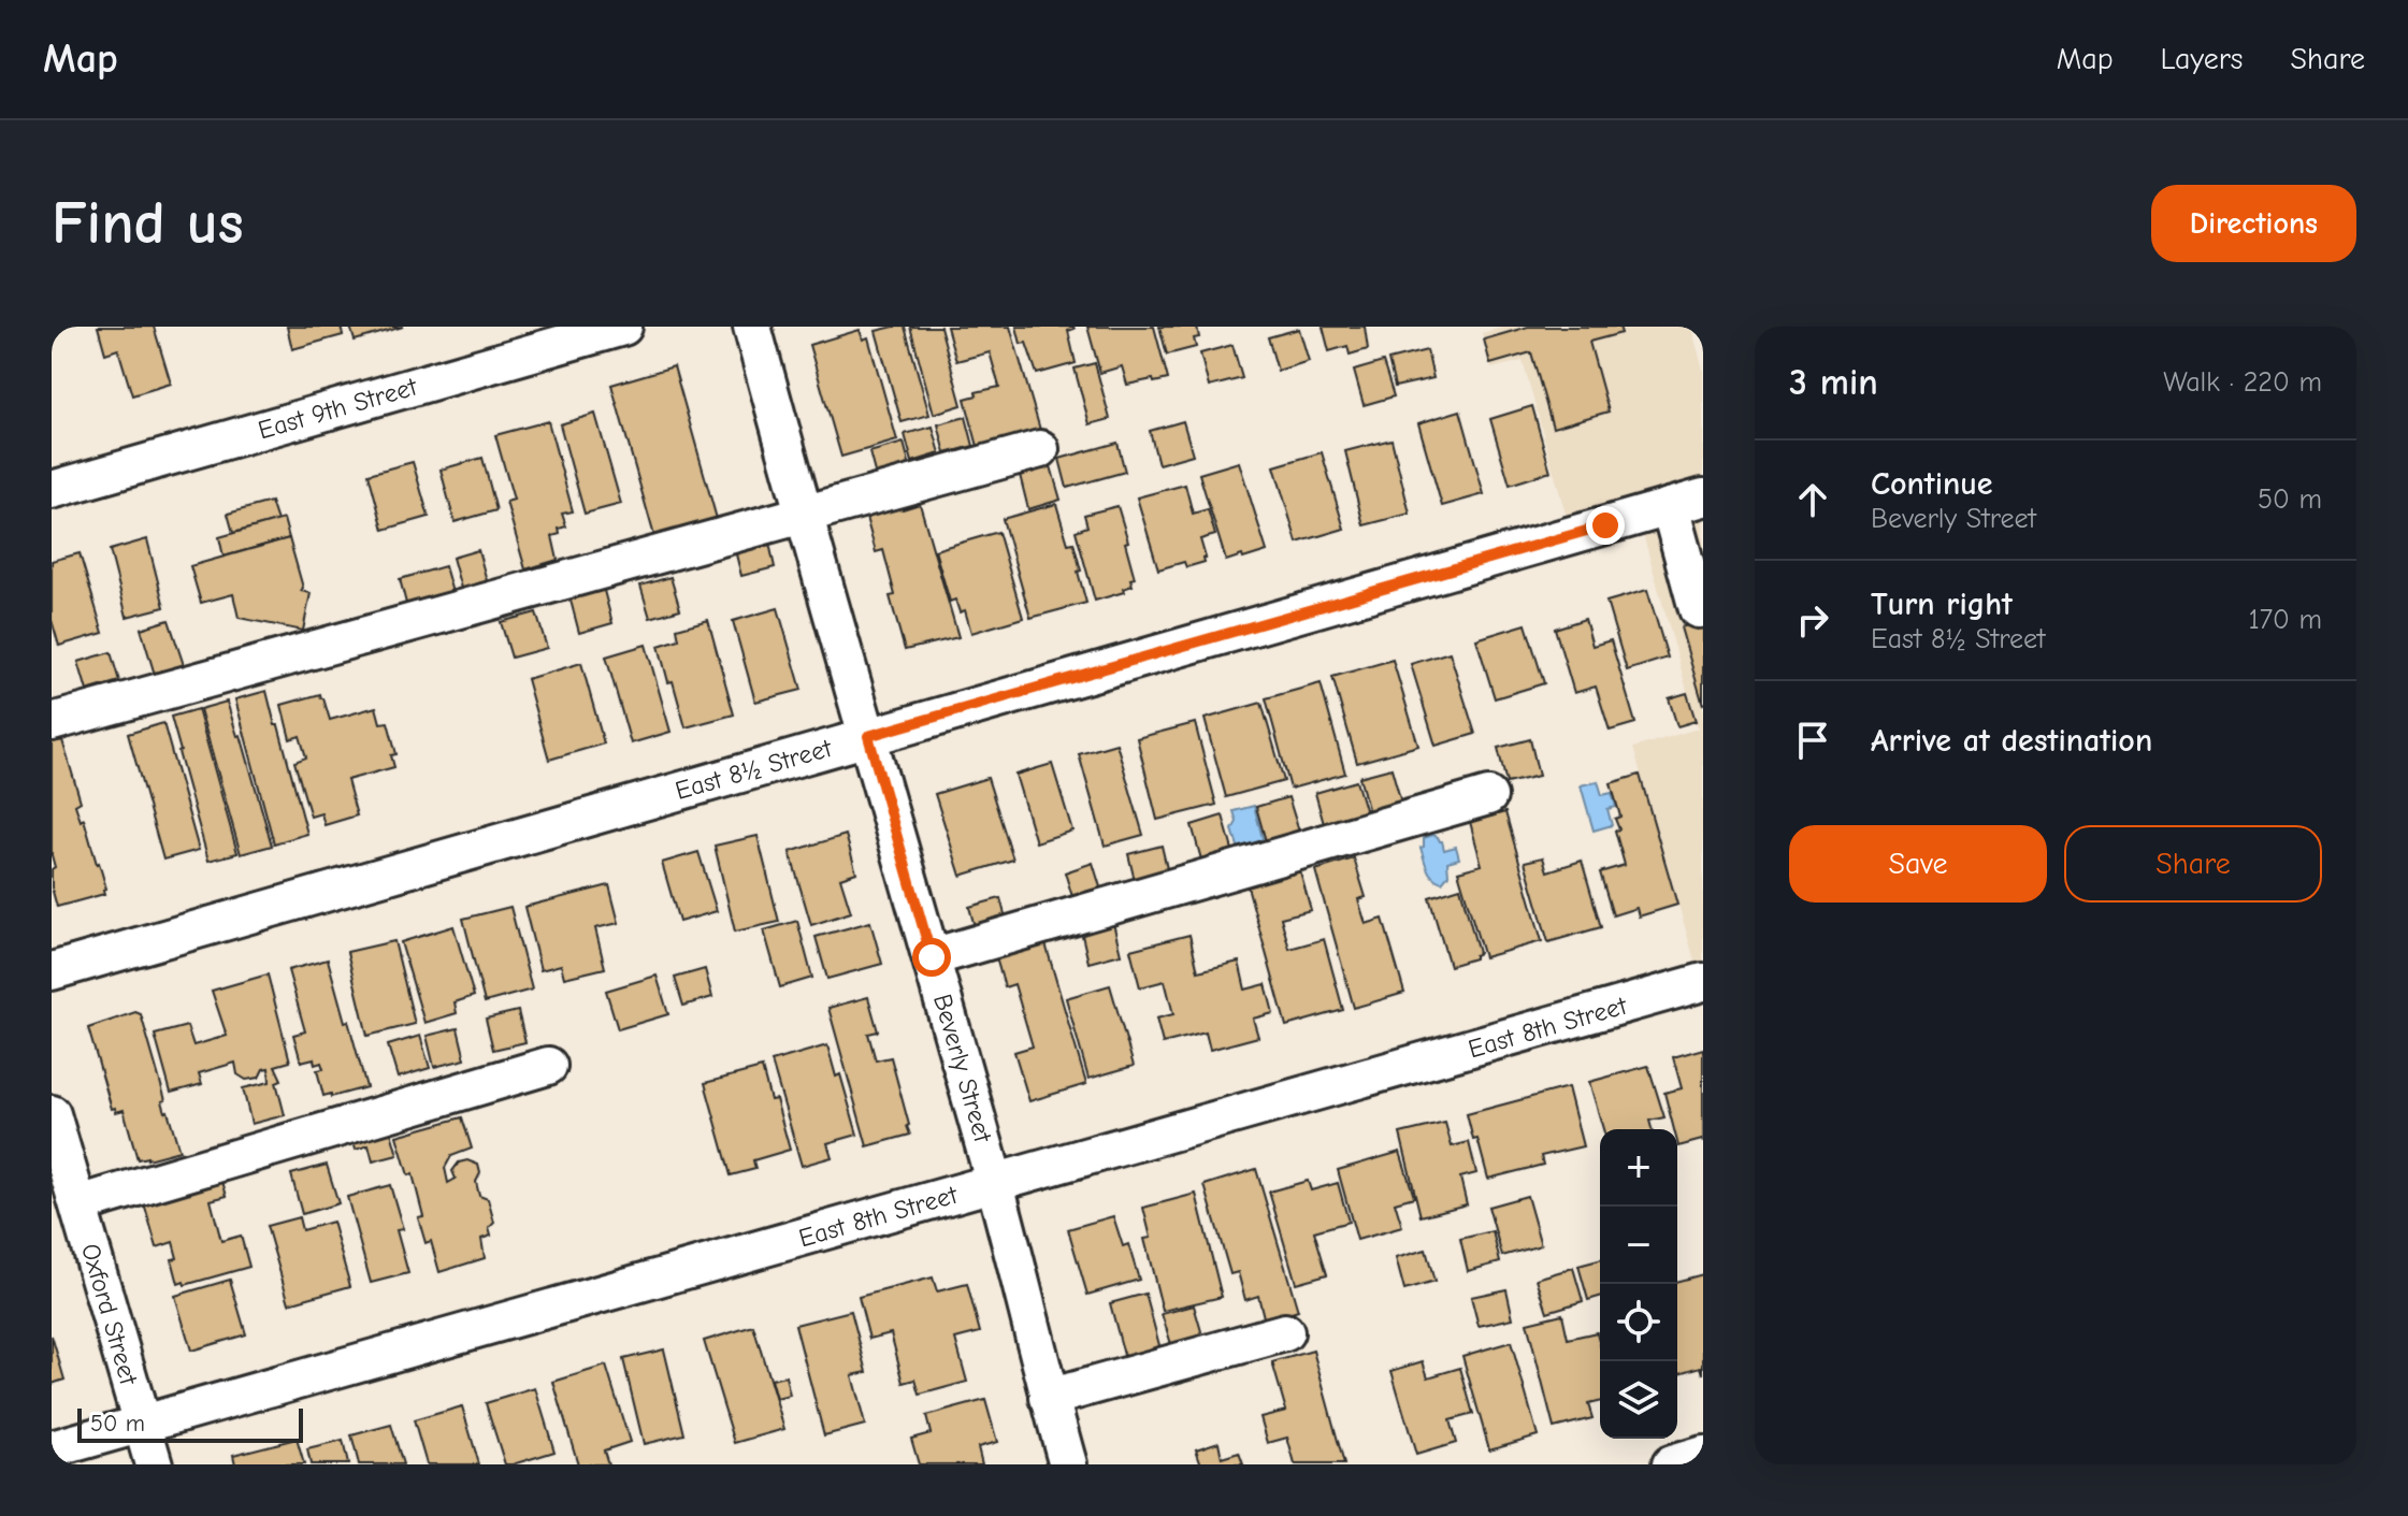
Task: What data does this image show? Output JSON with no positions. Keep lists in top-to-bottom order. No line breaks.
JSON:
{"streets":{"street":["East 9th Street","East 8½ Street","East 8th Street","Beverly Street","Oxford Street"]},"crossings":[["East 8½ Street","Beverly Street"],["East 8th Street","Beverly Street"],["East 8th Street","Oxford Street"]],"scale_bar":"50 m","page":{"header":"Map","nav":["Map","Layers","Share"],"buttons":["Directions",["Save","Share"]],"title":"Find us","heading":["3 min","Walk · 220 m"],"list":[["Continue","Beverly Street","50 m"],["Turn right","East 8½ Street","170 m"],"Arrive at destination"],"map_buttons":["+","−"],"scale":"50 m"}}
